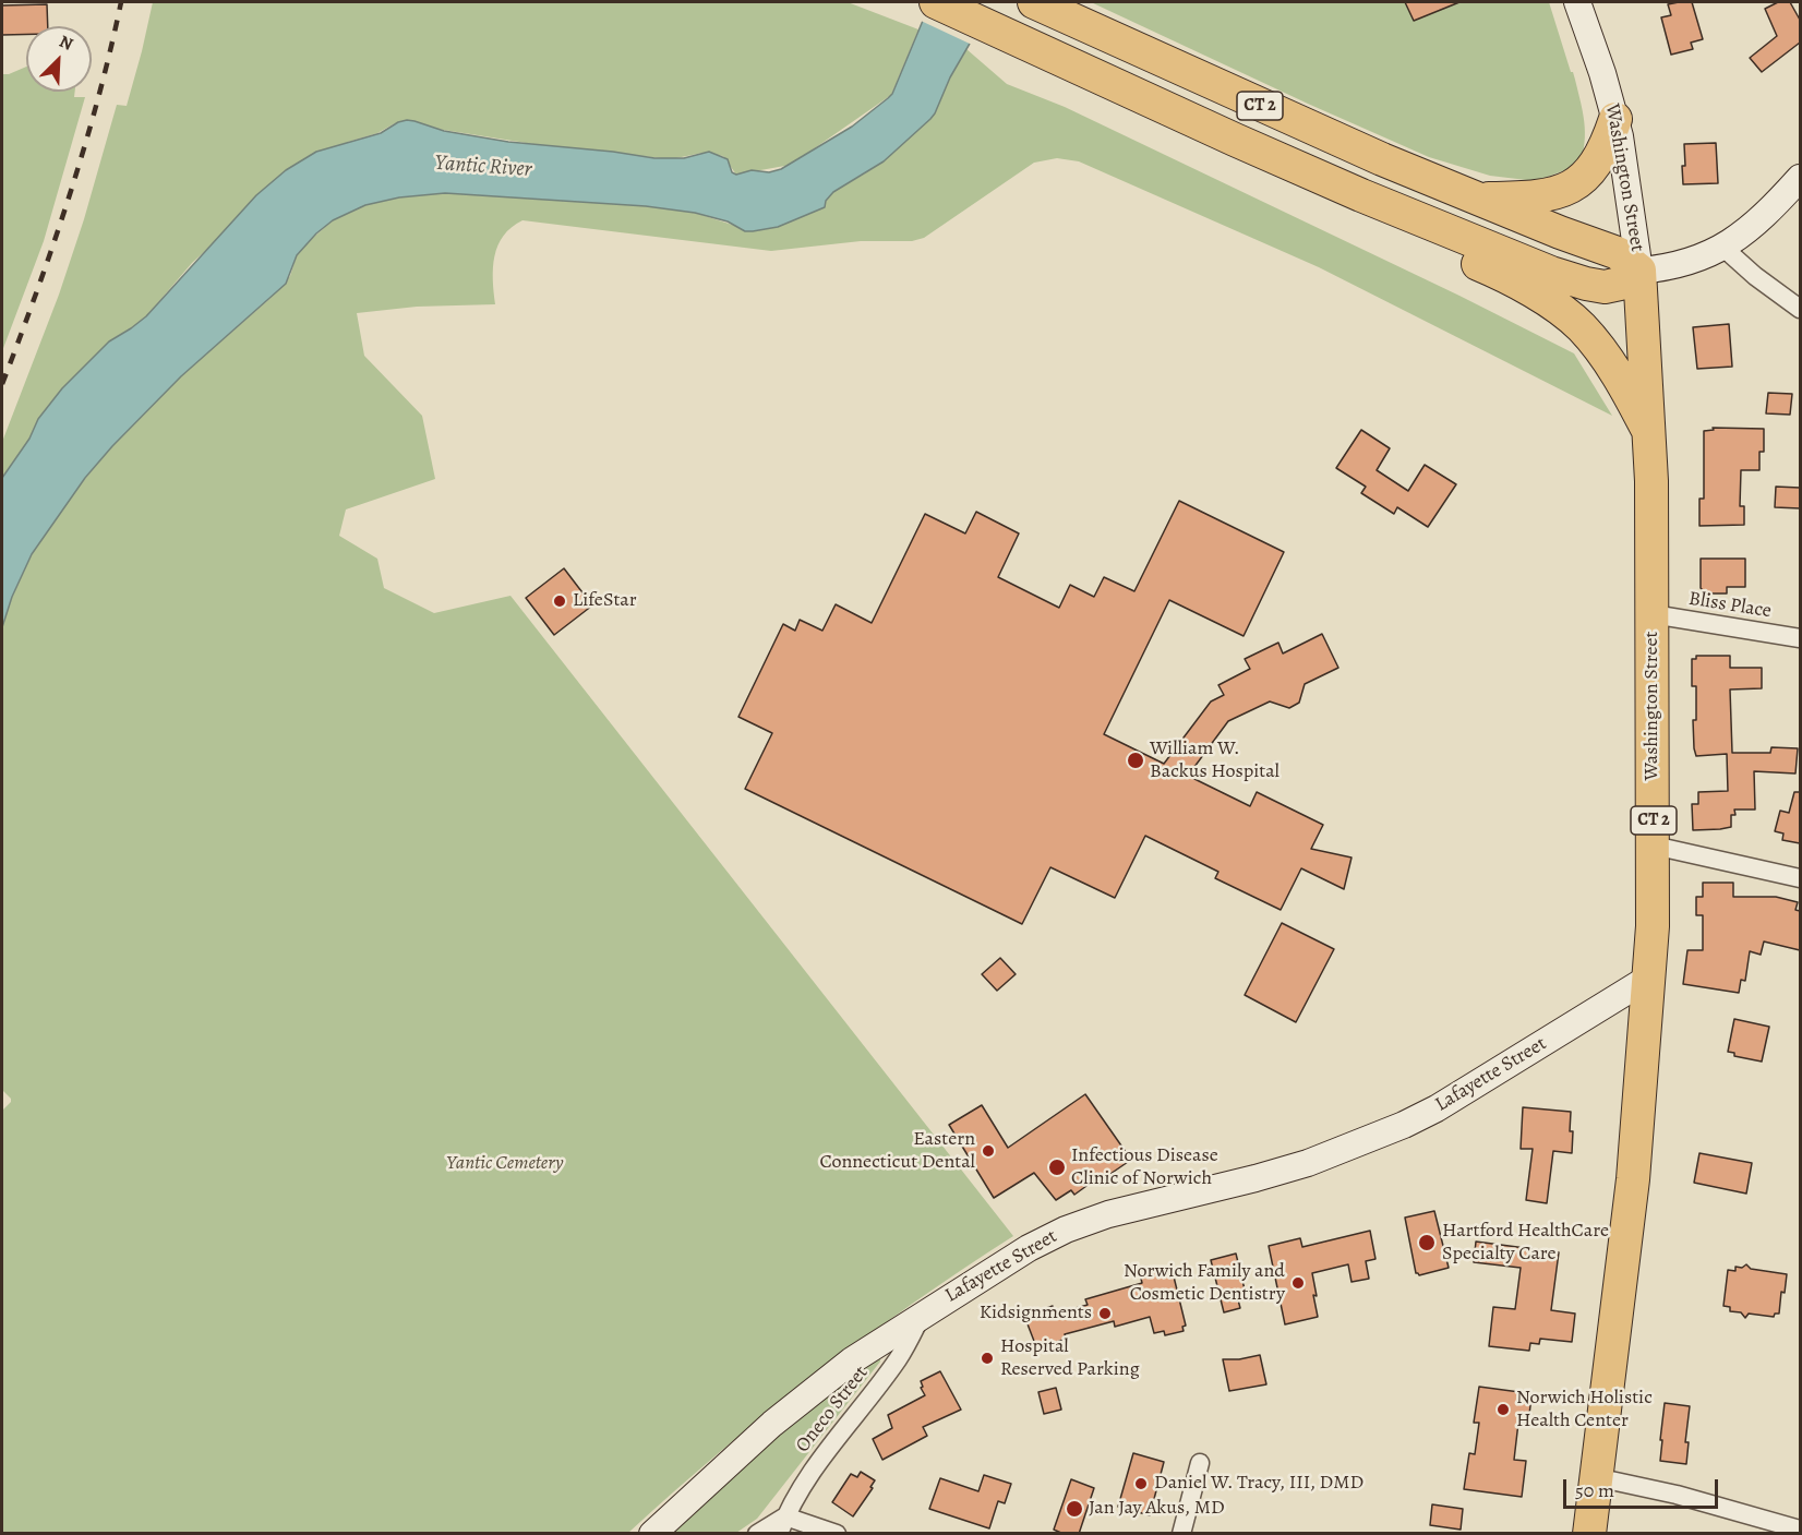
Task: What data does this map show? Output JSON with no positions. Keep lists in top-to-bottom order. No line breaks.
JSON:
{"streets":{"highway":["CT 2","Washington Street"],"street":["Bliss Place","Lafayette Street","Oneco Street"]},"crossings":[["CT 2","Washington Street"],["Washington Street","Bliss Place"],["Washington Street","Lafayette Street"],["Lafayette Street","Oneco Street"]],"water":["Yantic River"],"parks":["Yantic Cemetery"],"places":["LifeStar","William W. Backus Hospital","Eastern Connecticut Dental","Infectious Disease Clinic of Norwich","Hartford HealthCare Specialty Care","Norwich Family and Cosmetic Dentistry","Kidsignments","Hospital Reserved Parking","Norwich Holistic Health Center","Daniel W. Tracy, III, DMD","Jan Jay Akus, MD"],"scale_bar":"50 m","north":"top right"}
